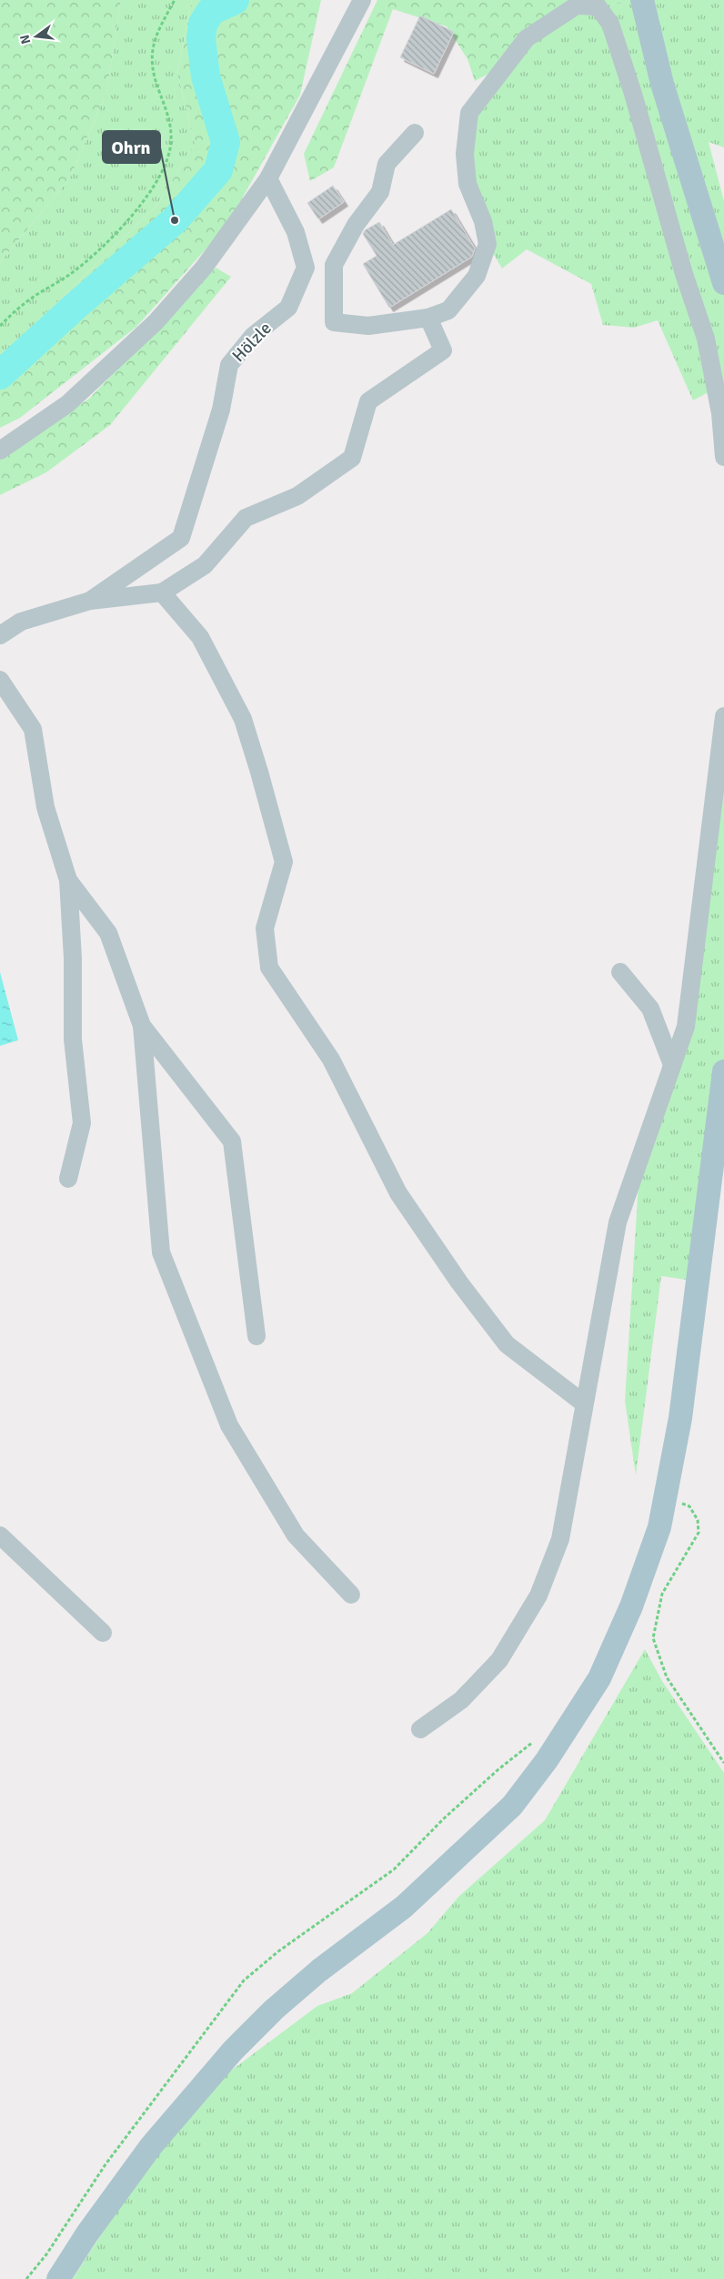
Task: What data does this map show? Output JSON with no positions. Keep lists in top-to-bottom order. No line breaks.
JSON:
{"streets":{"street":["Hölzle"]},"places":["Ohrn"],"north":"left"}
